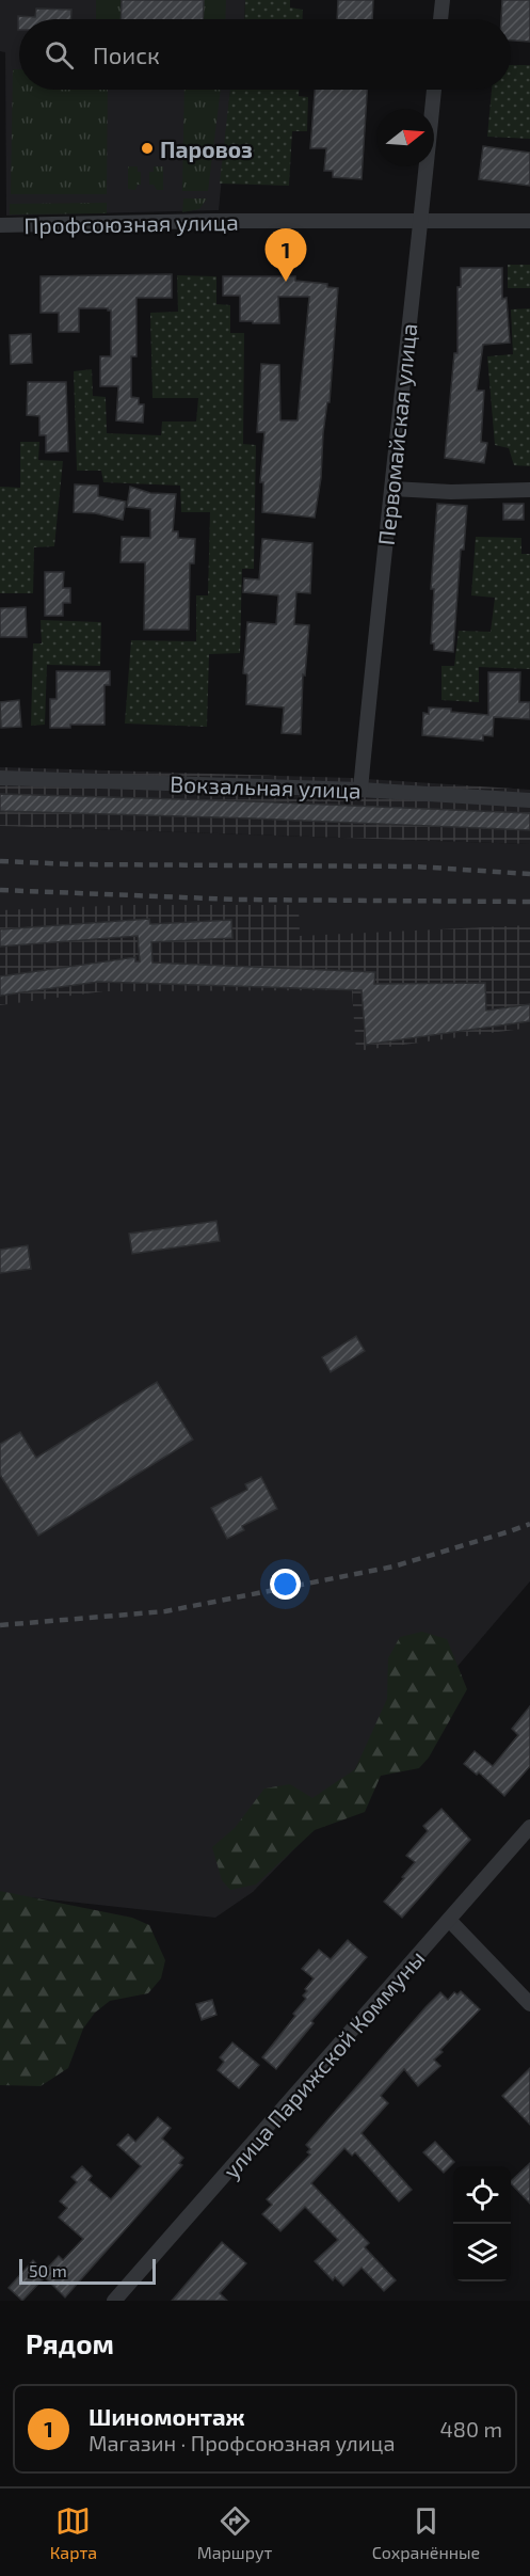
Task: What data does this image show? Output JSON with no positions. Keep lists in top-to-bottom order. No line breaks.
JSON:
{"streets":{"street":["Профсоюзная улица","Первомайская улица","Вокзальная улица","улица Парижской Коммуны"]},"crossings":[["Профсоюзная улица","Первомайская улица"],["Первомайская улица","Вокзальная улица"]],"places":["Паровоз"],"scale_bar":"50 m","north":"right","page":{"search":"Поиск","pins":"1","scale":"50 m","heading":"Рядом","list":[{"mark":"1","name":"Шиномонтаж","note":"Магазин · Профсоюзная улица","value":"480 m"}],"nav":["Карта","Маршрут","Сохранённые"]}}
